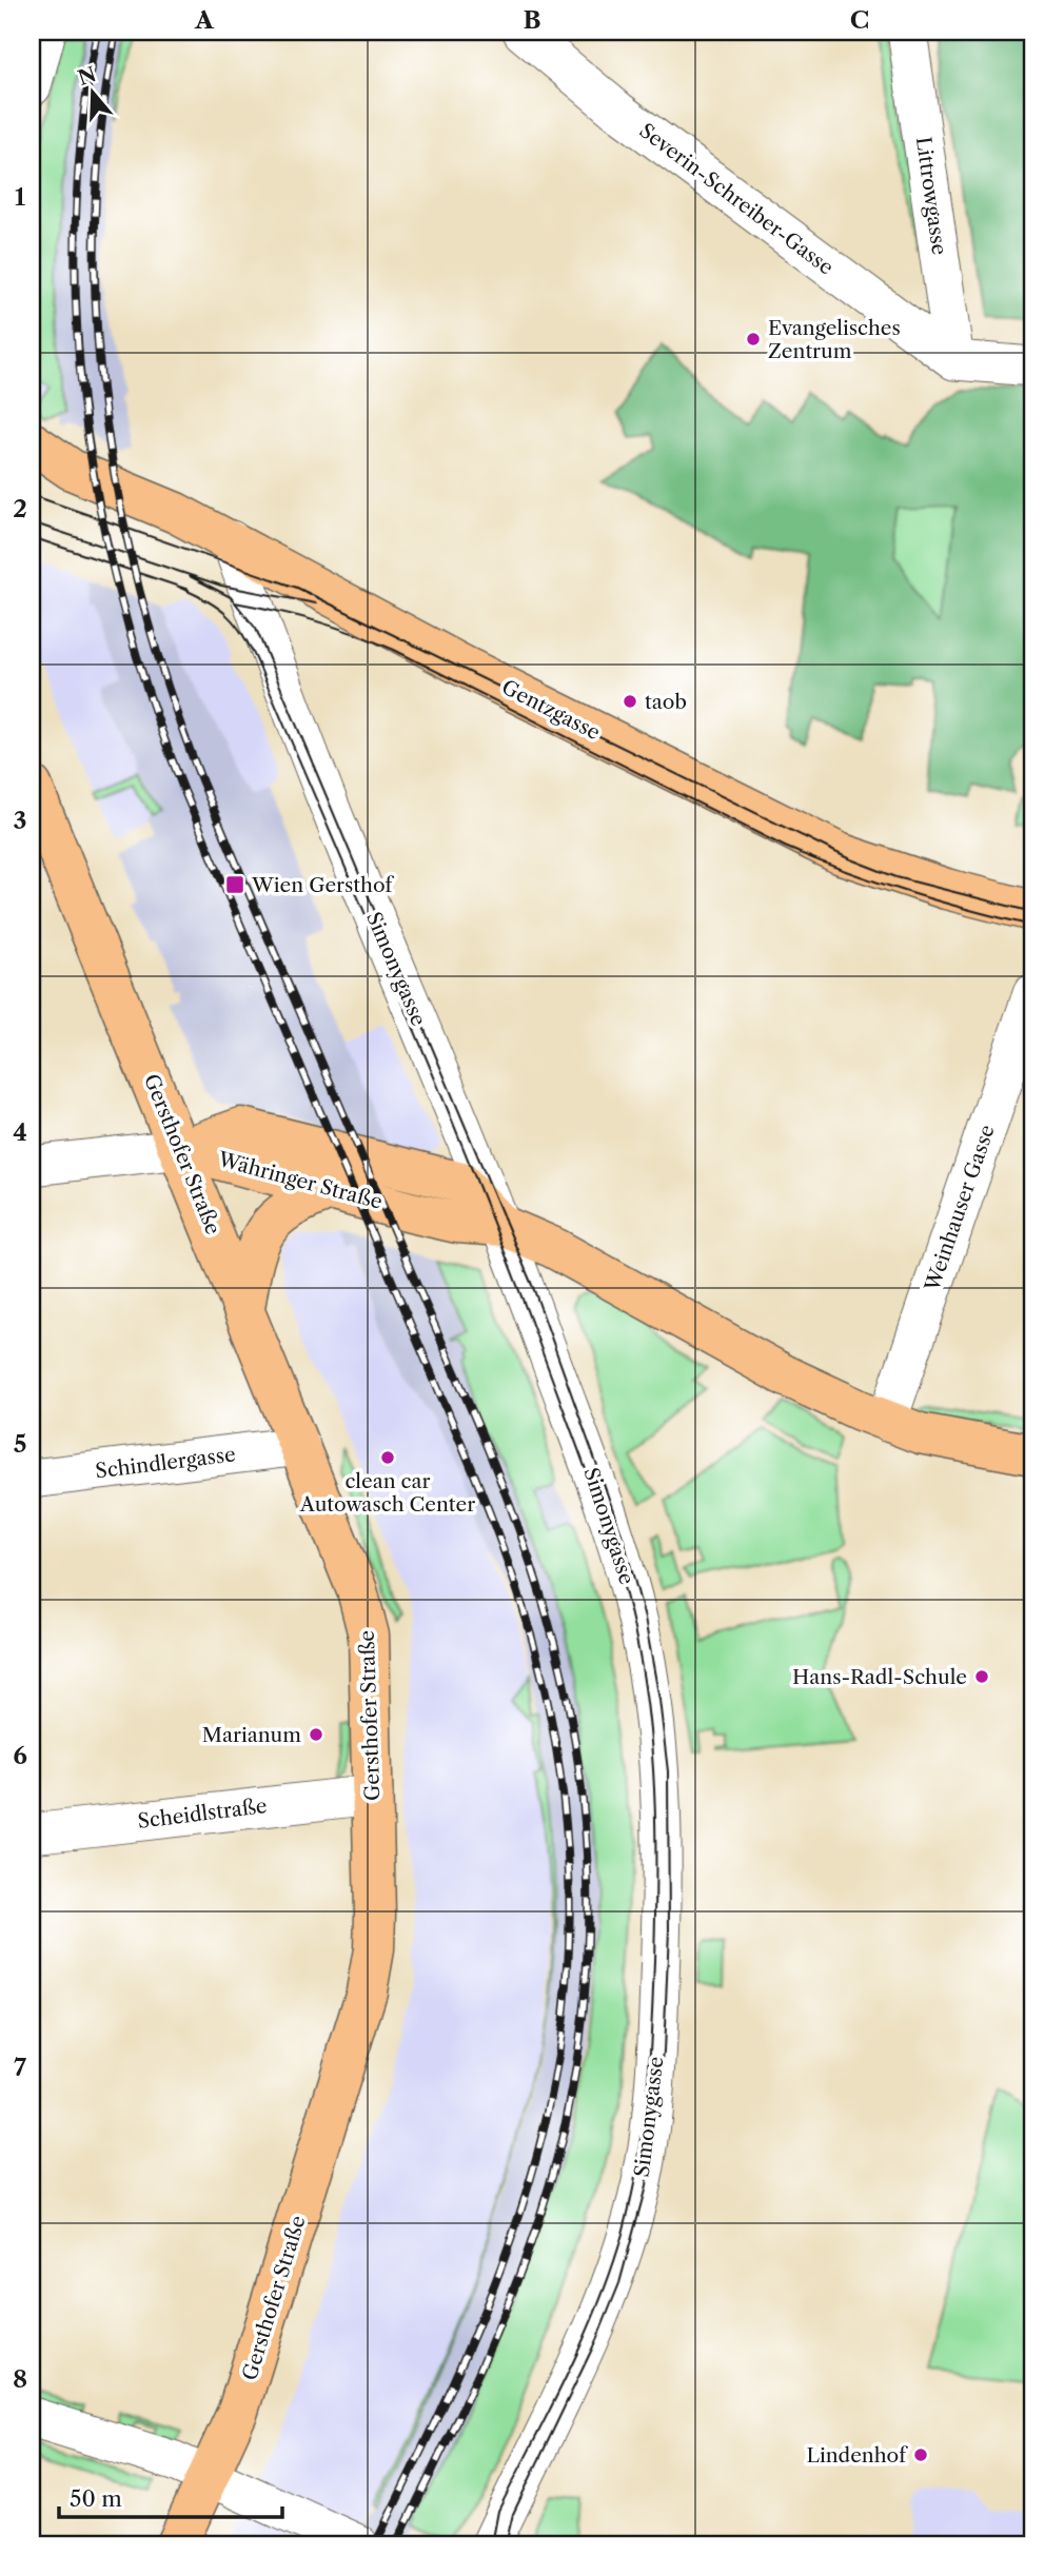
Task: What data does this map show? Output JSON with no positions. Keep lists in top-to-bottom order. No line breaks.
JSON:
{"streets":{"main road":["Gentzgasse","Gersthofer Straße","Währinger Straße"],"street":["Littrowgasse","Severin-Schreiber-Gasse","Simonygasse","Weinhauser Gasse","Schindlergasse","Scheidlstraße"]},"crossings":[["Littrowgasse","Severin-Schreiber-Gasse"],["Gentzgasse","Simonygasse"],["Simonygasse","Währinger Straße"],["Gersthofer Straße","Währinger Straße"],["Gersthofer Straße","Schindlergasse"],["Gersthofer Straße","Scheidlstraße"],["Währinger Straße","Weinhauser Gasse"]],"places":{"other":["Evangelisches Zentrum","taob","clean car Autowasch Center","Hans-Radl-Schule","Marianum","Lindenhof"],"transit":["Wien Gersthof"]},"scale_bar":"50 m","north":"top","grid":{"columns":["A","B","C"],"rows":["1","2","3","4","5","6","7","8"]}}
